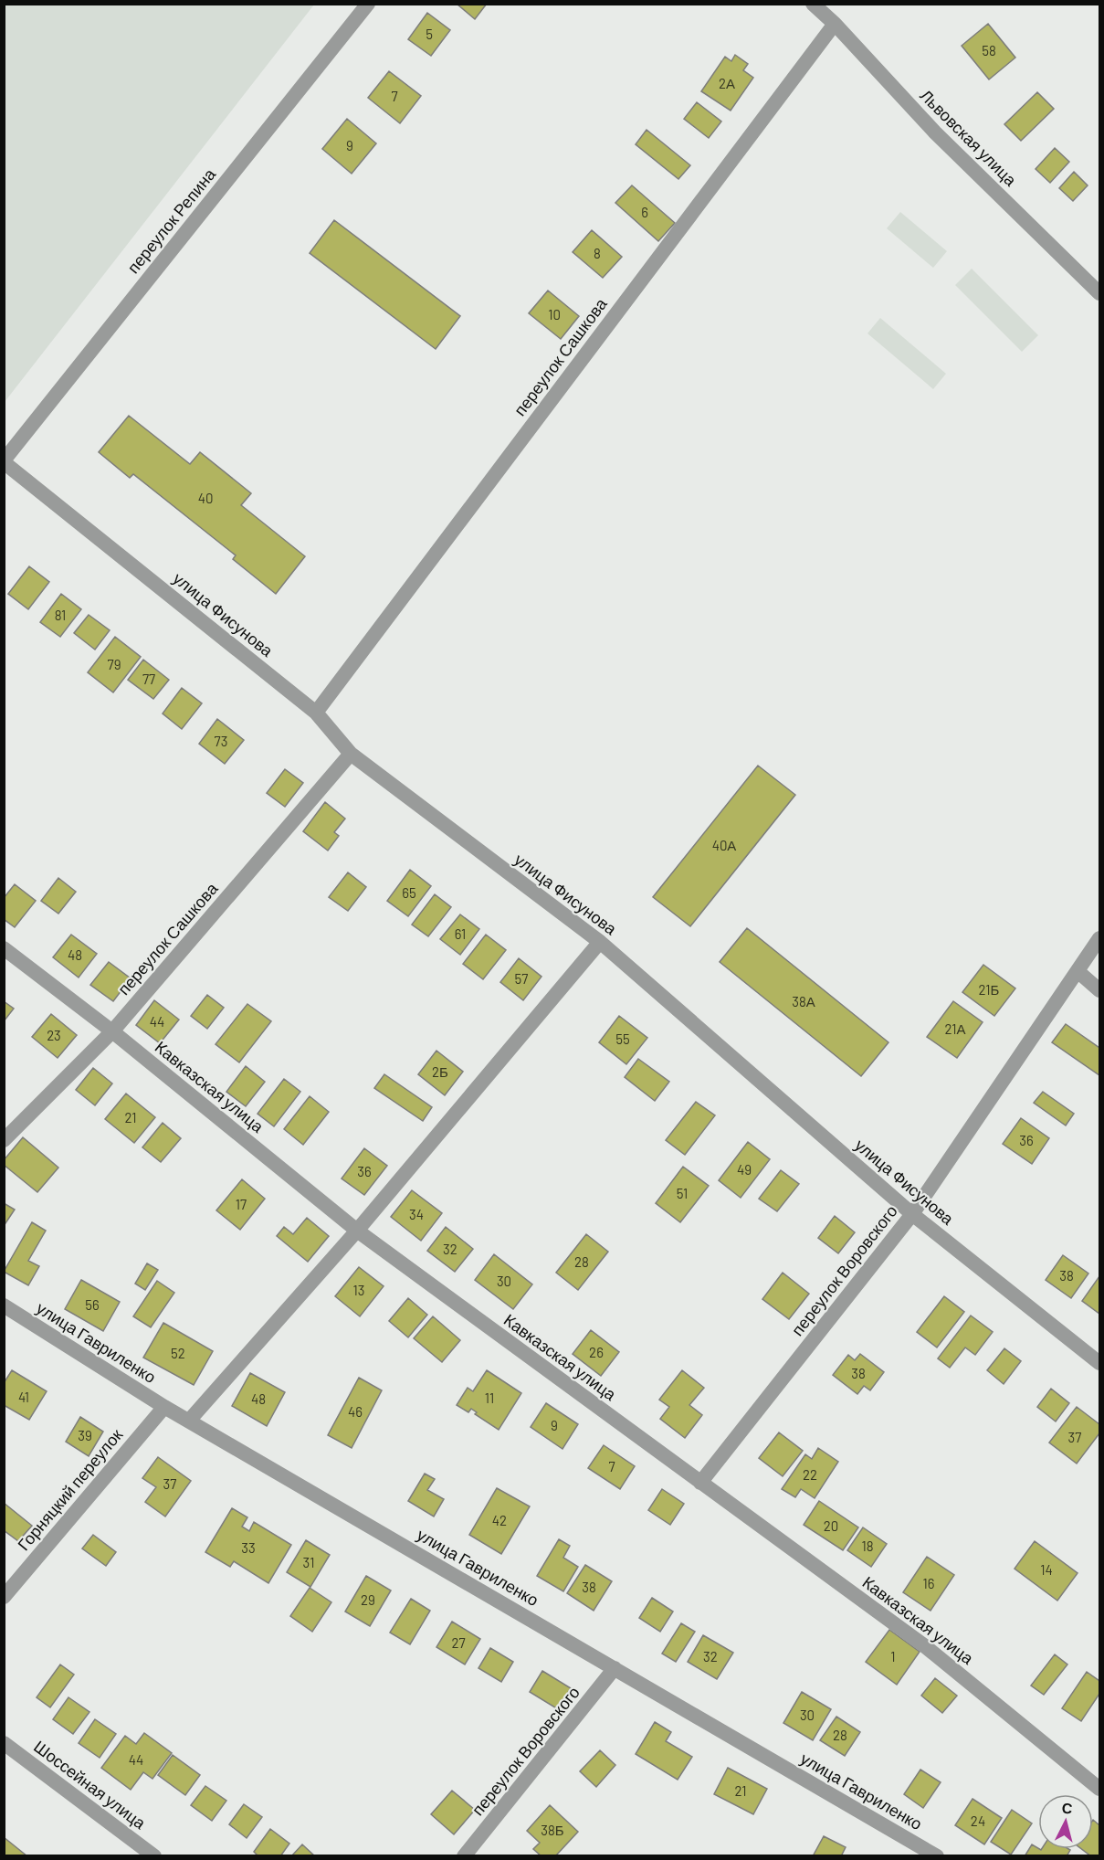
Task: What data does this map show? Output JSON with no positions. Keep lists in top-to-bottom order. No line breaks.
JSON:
{"streets":{"street":["Львовская улица","переулок Репина","переулок Сашкова","улица Фисунова","Кавказская улица","переулок Воровского","улица Гавриленко","Горняцкий переулок","Шоссейная улица"]},"crossings":[["Львовская улица","переулок Сашкова"],["переулок Репина","улица Фисунова"],["переулок Сашкова","улица Фисунова"],["переулок Сашкова","Кавказская улица"],["улица Фисунова","переулок Воровского"],["Кавказская улица","переулок Воровского"],["переулок Воровского","улица Гавриленко"],["улица Гавриленко","Горняцкий переулок"]],"house_numbers":["5","58","2А","7","9","6","8","10","40","81","79","77","73","40А","65","61","48","57","21Б","38А","44","21А","23","55","2Б","21","36","49","36","51","17","34","32","28","38","30","13","56","26","52","38","41","11","48","46","9","39","37","7","22","37","42","20","18","33","31","14","16","38","29","27","32","1","30","28","44","21","24","38Б"],"north":"top"}
